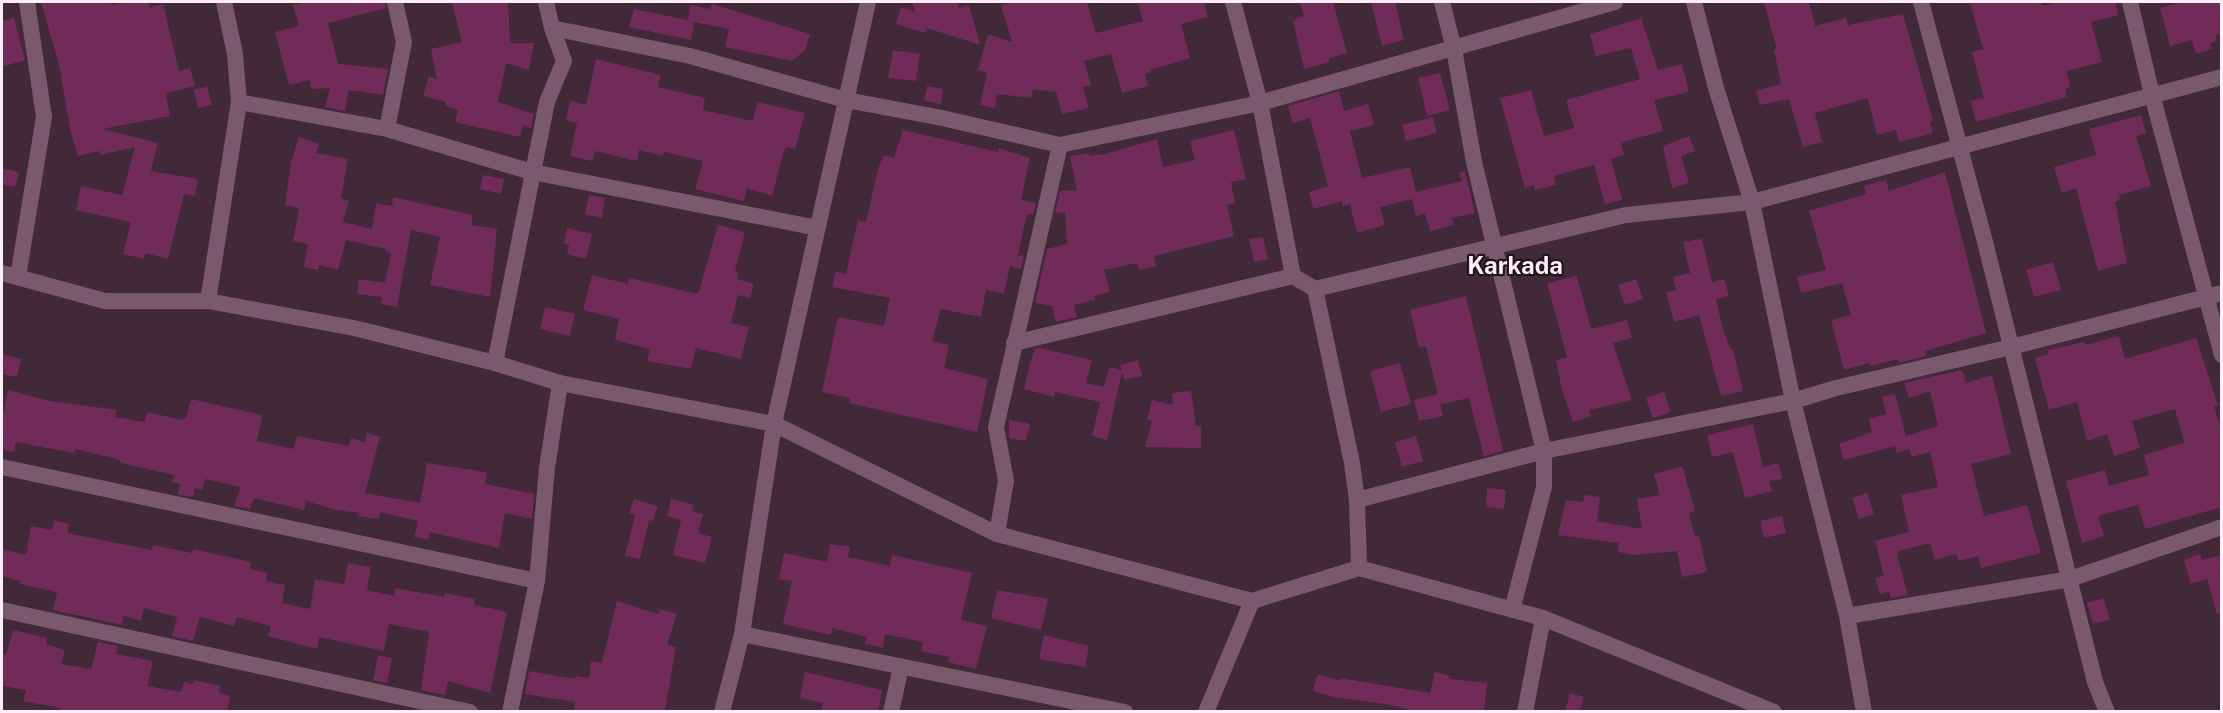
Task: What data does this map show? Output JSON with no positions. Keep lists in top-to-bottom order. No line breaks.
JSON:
{"districts":["Karkada"]}
